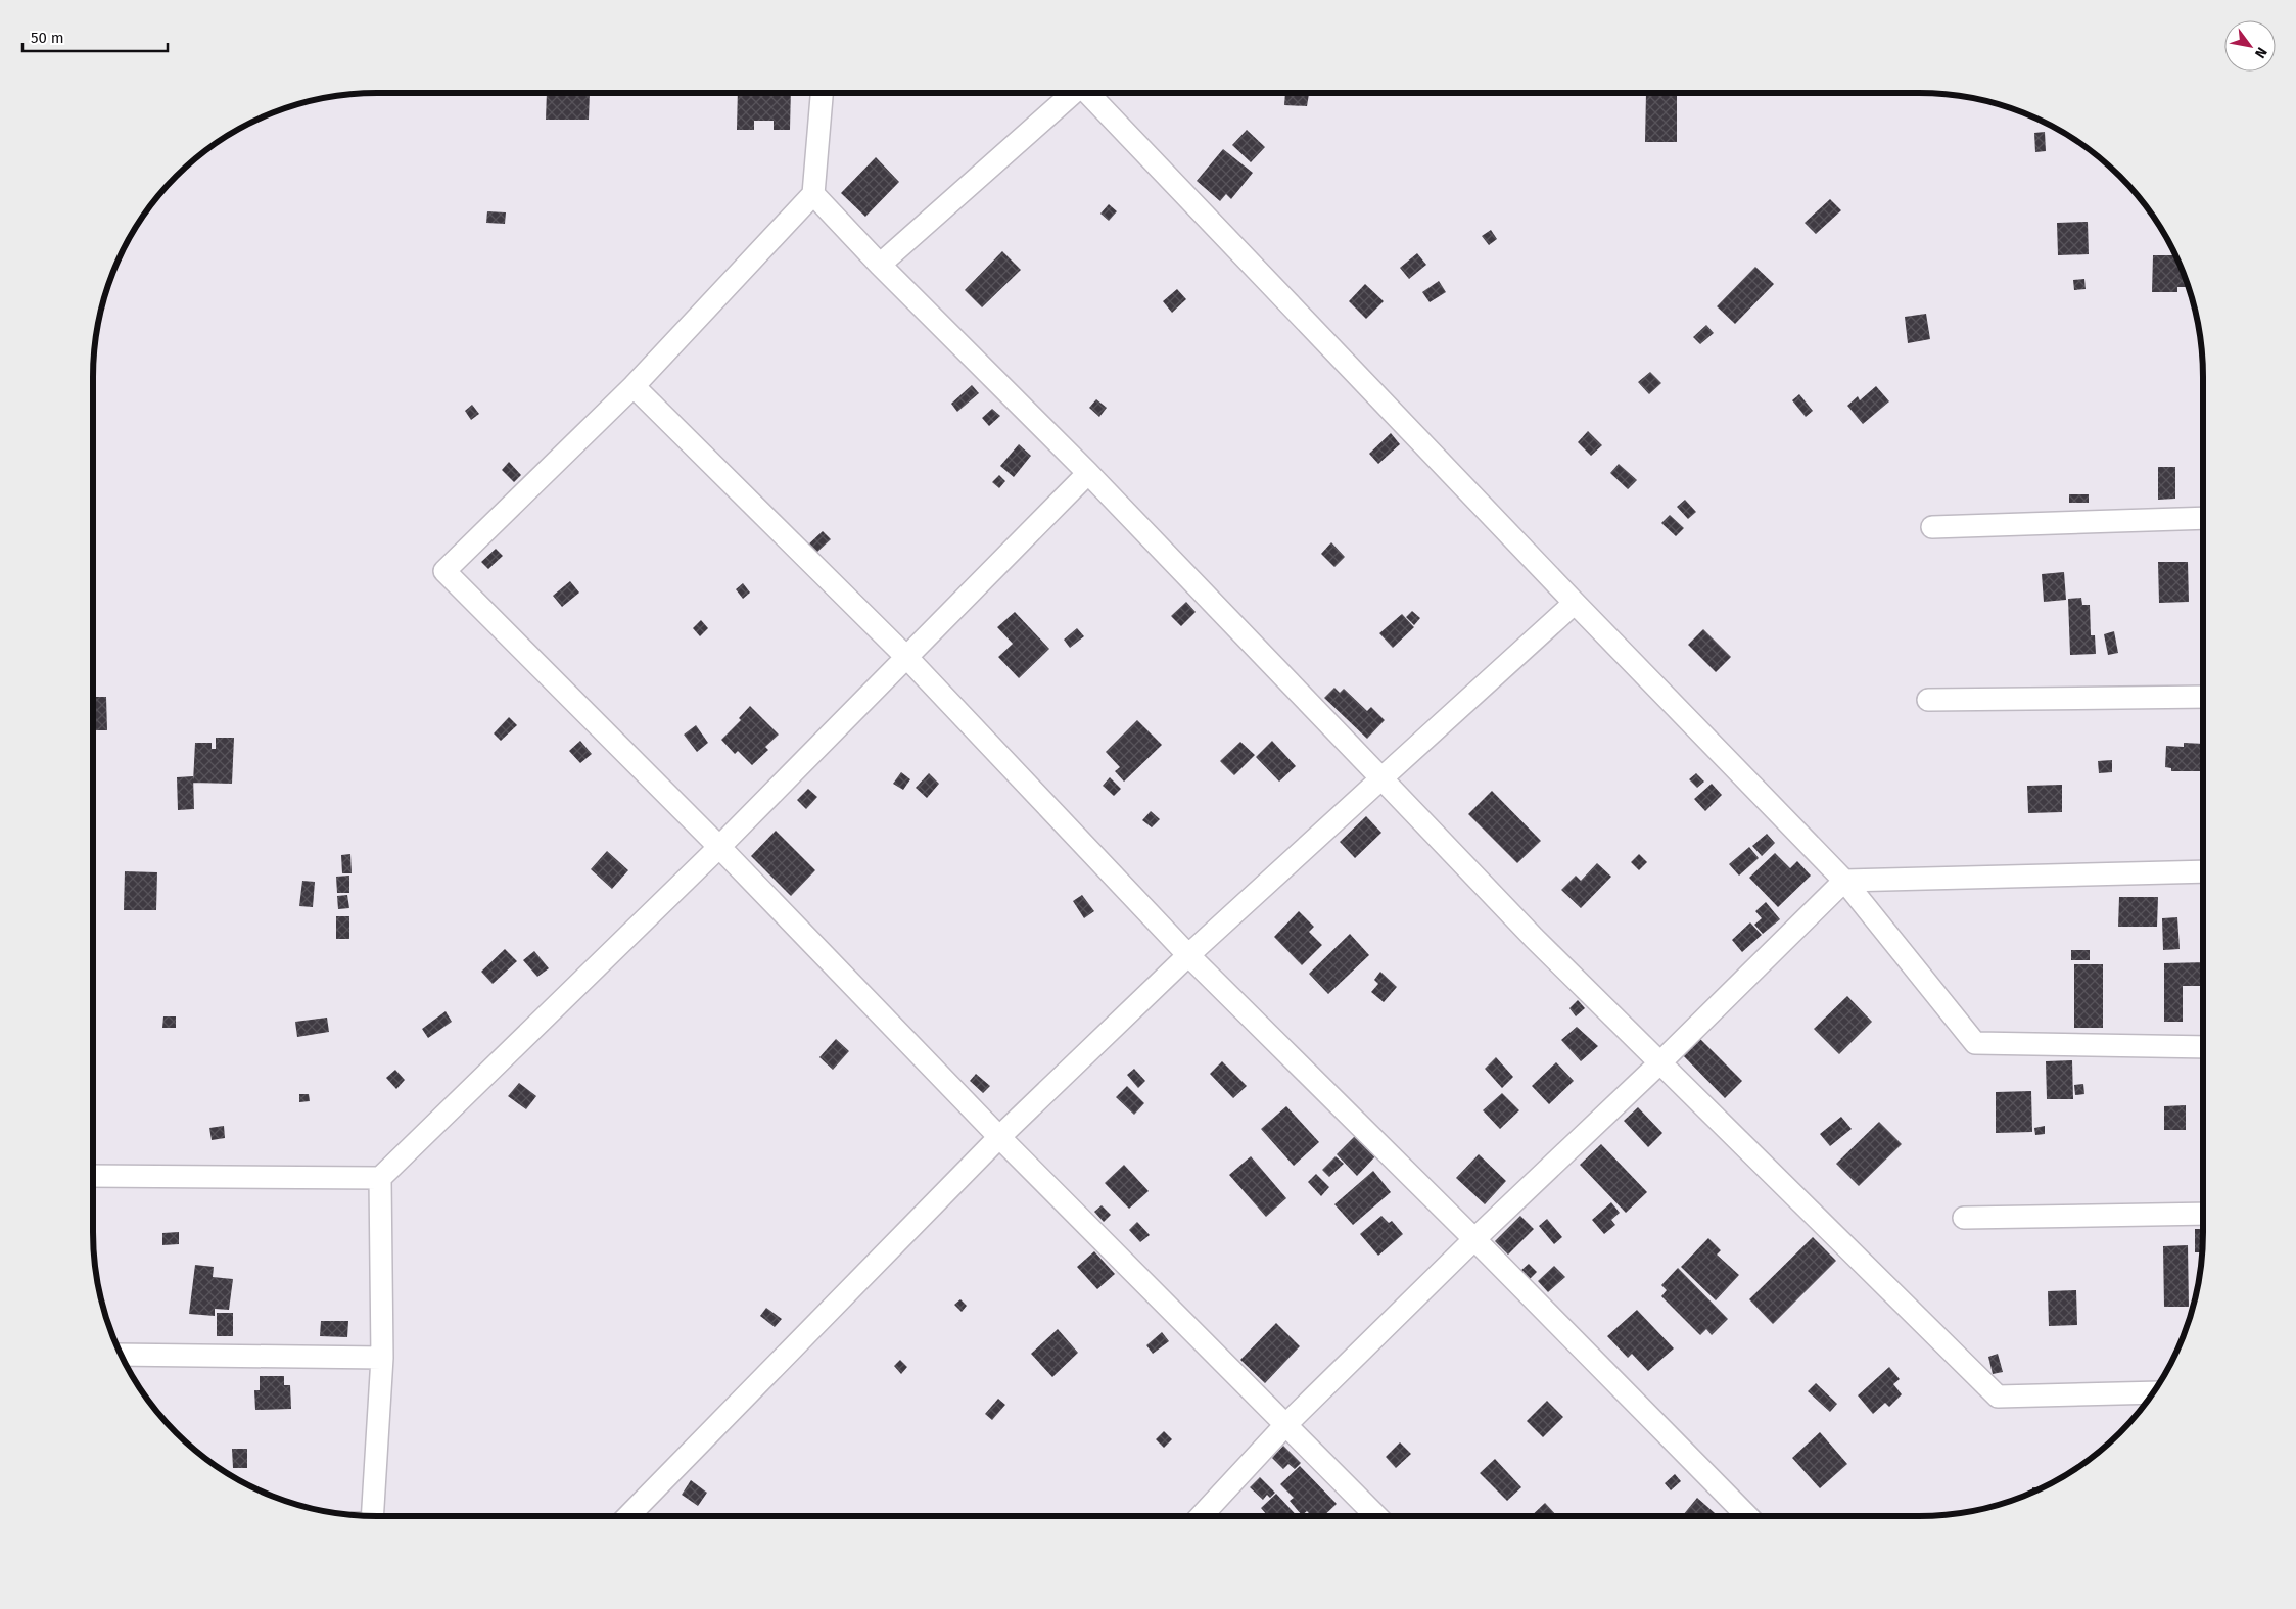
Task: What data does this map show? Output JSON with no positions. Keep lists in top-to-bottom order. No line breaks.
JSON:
{"scale_bar":"50 m","north":"bottom right"}
